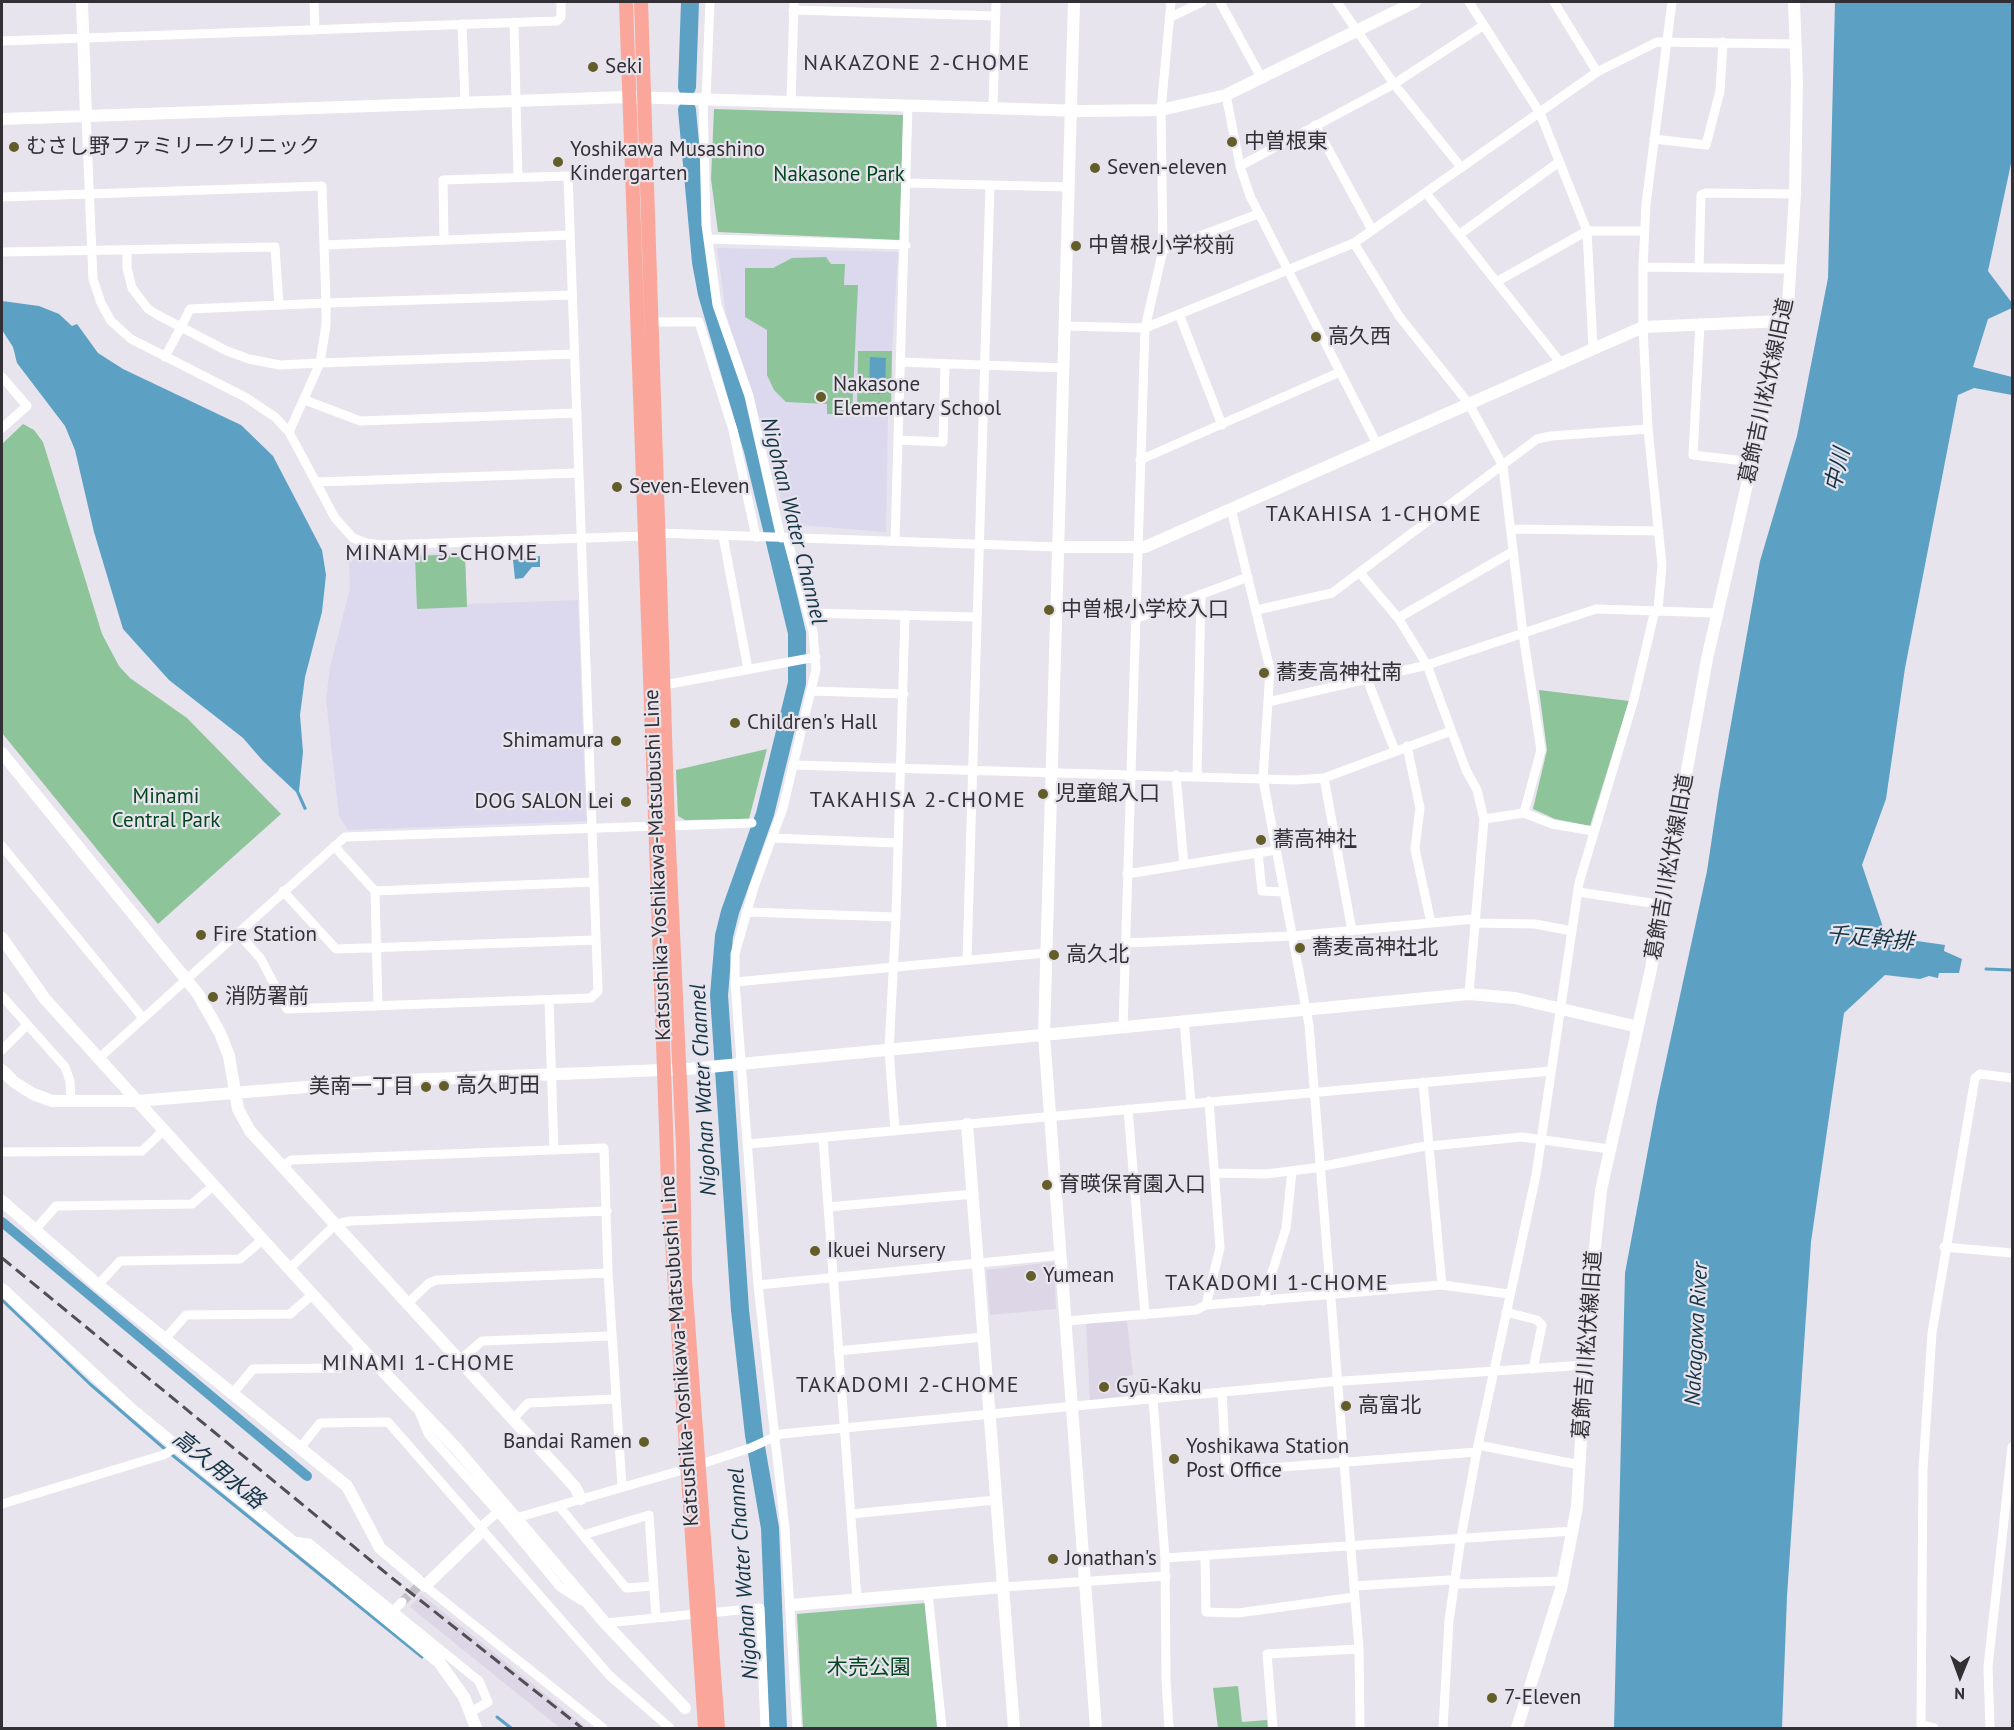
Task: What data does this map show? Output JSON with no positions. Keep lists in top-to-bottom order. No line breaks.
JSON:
{"streets":{"main road":["Katsushika-Yoshikawa-Matsubushi Line"],"street":["葛飾吉川松伏線旧道"]},"districts":["NAKAZONE 2-CHOME","TAKAHISA 1-CHOME","MINAMI 5-CHOME","TAKAHISA 2-CHOME","TAKADOMI 1-CHOME","MINAMI 1-CHOME","TAKADOMI 2-CHOME"],"water":["中川","Nigohan Water Channel","千疋幹排","Nakagawa River","高久用水路"],"parks":["Nakasone Park","Minami Central Park","木売公園"],"places":["Seki","中曽根東","むさし野ファミリークリニック","Yoshikawa Musashino Kindergarten","Seven-eleven","中曽根小学校前","高久西","Nakasone Elementary School","Seven-Eleven","中曽根小学校入口","蕎麦高神社南","Children's Hall","Shimamura","児童館入口","DOG SALON Lei","蕎高神社","Fire Station","蕎麦高神社北","高久北","消防署前","高久町田","美南一丁目","育暎保育園入口","Ikuei Nursery","Yumean","Gyū-Kaku","高富北","Bandai Ramen","Yoshikawa Station Post Office","Jonathan's","7-Eleven"],"north":"bottom"}
